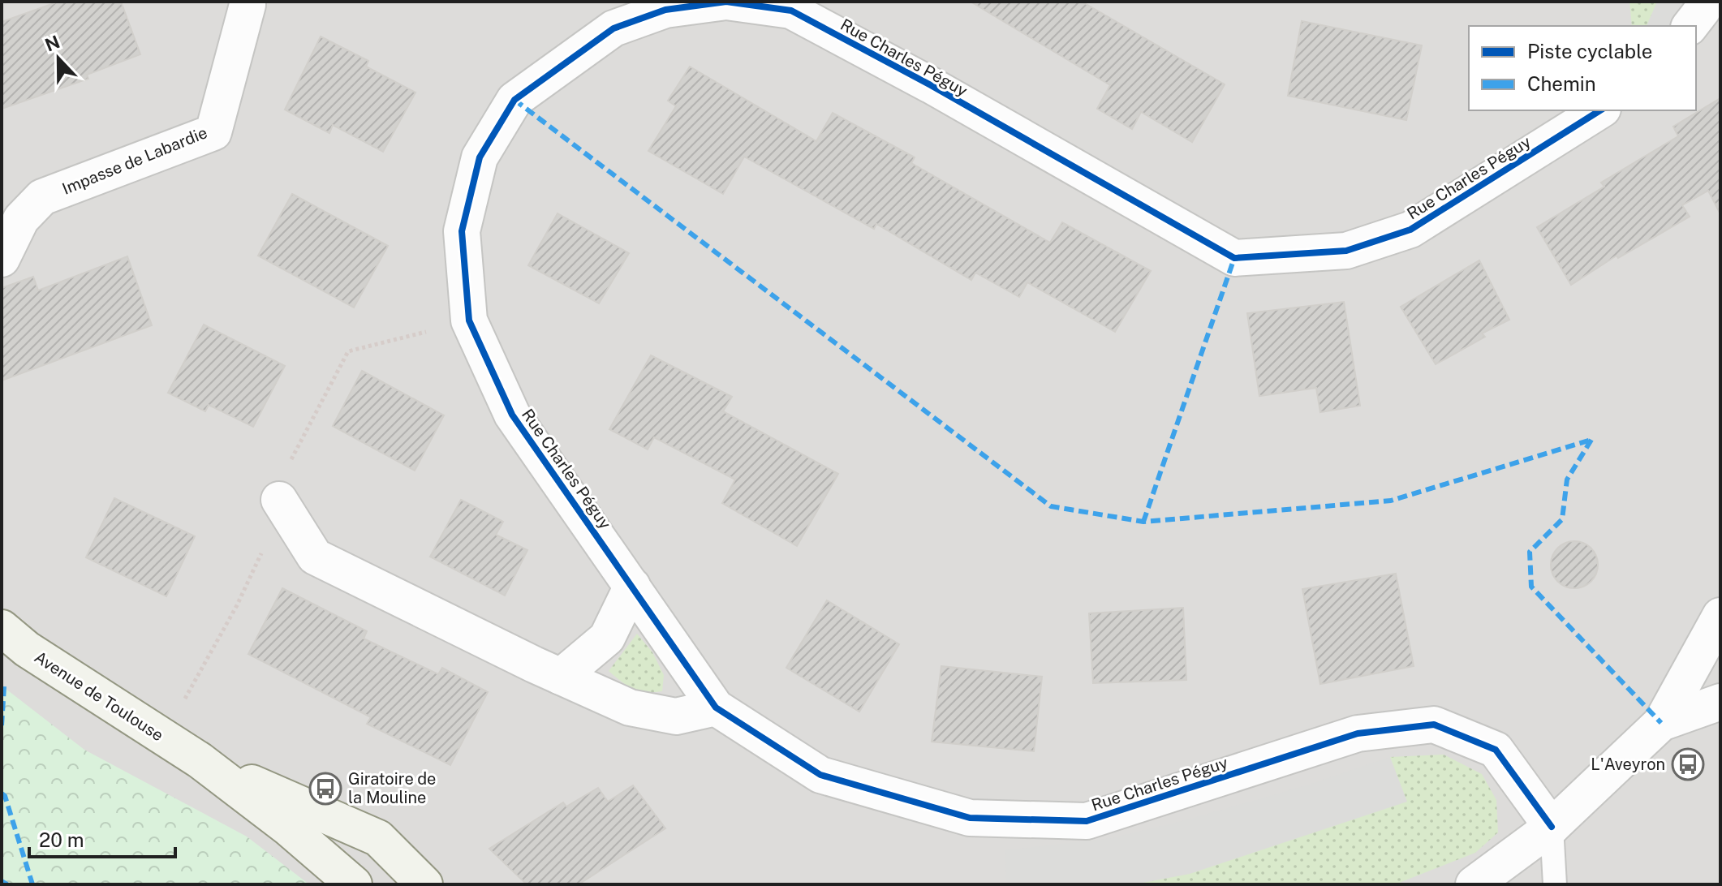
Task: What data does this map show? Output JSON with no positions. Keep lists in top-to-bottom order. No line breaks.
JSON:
{"streets":{"main road":["Avenue de Toulouse"],"street":["Rue Charles Péguy","Impasse de Labardie"]},"places":{"bus stop":["L'Aveyron","Giratoire de la Mouline"]},"legend":["Piste cyclable","Chemin"],"scale_bar":"20 m","north":"top"}
